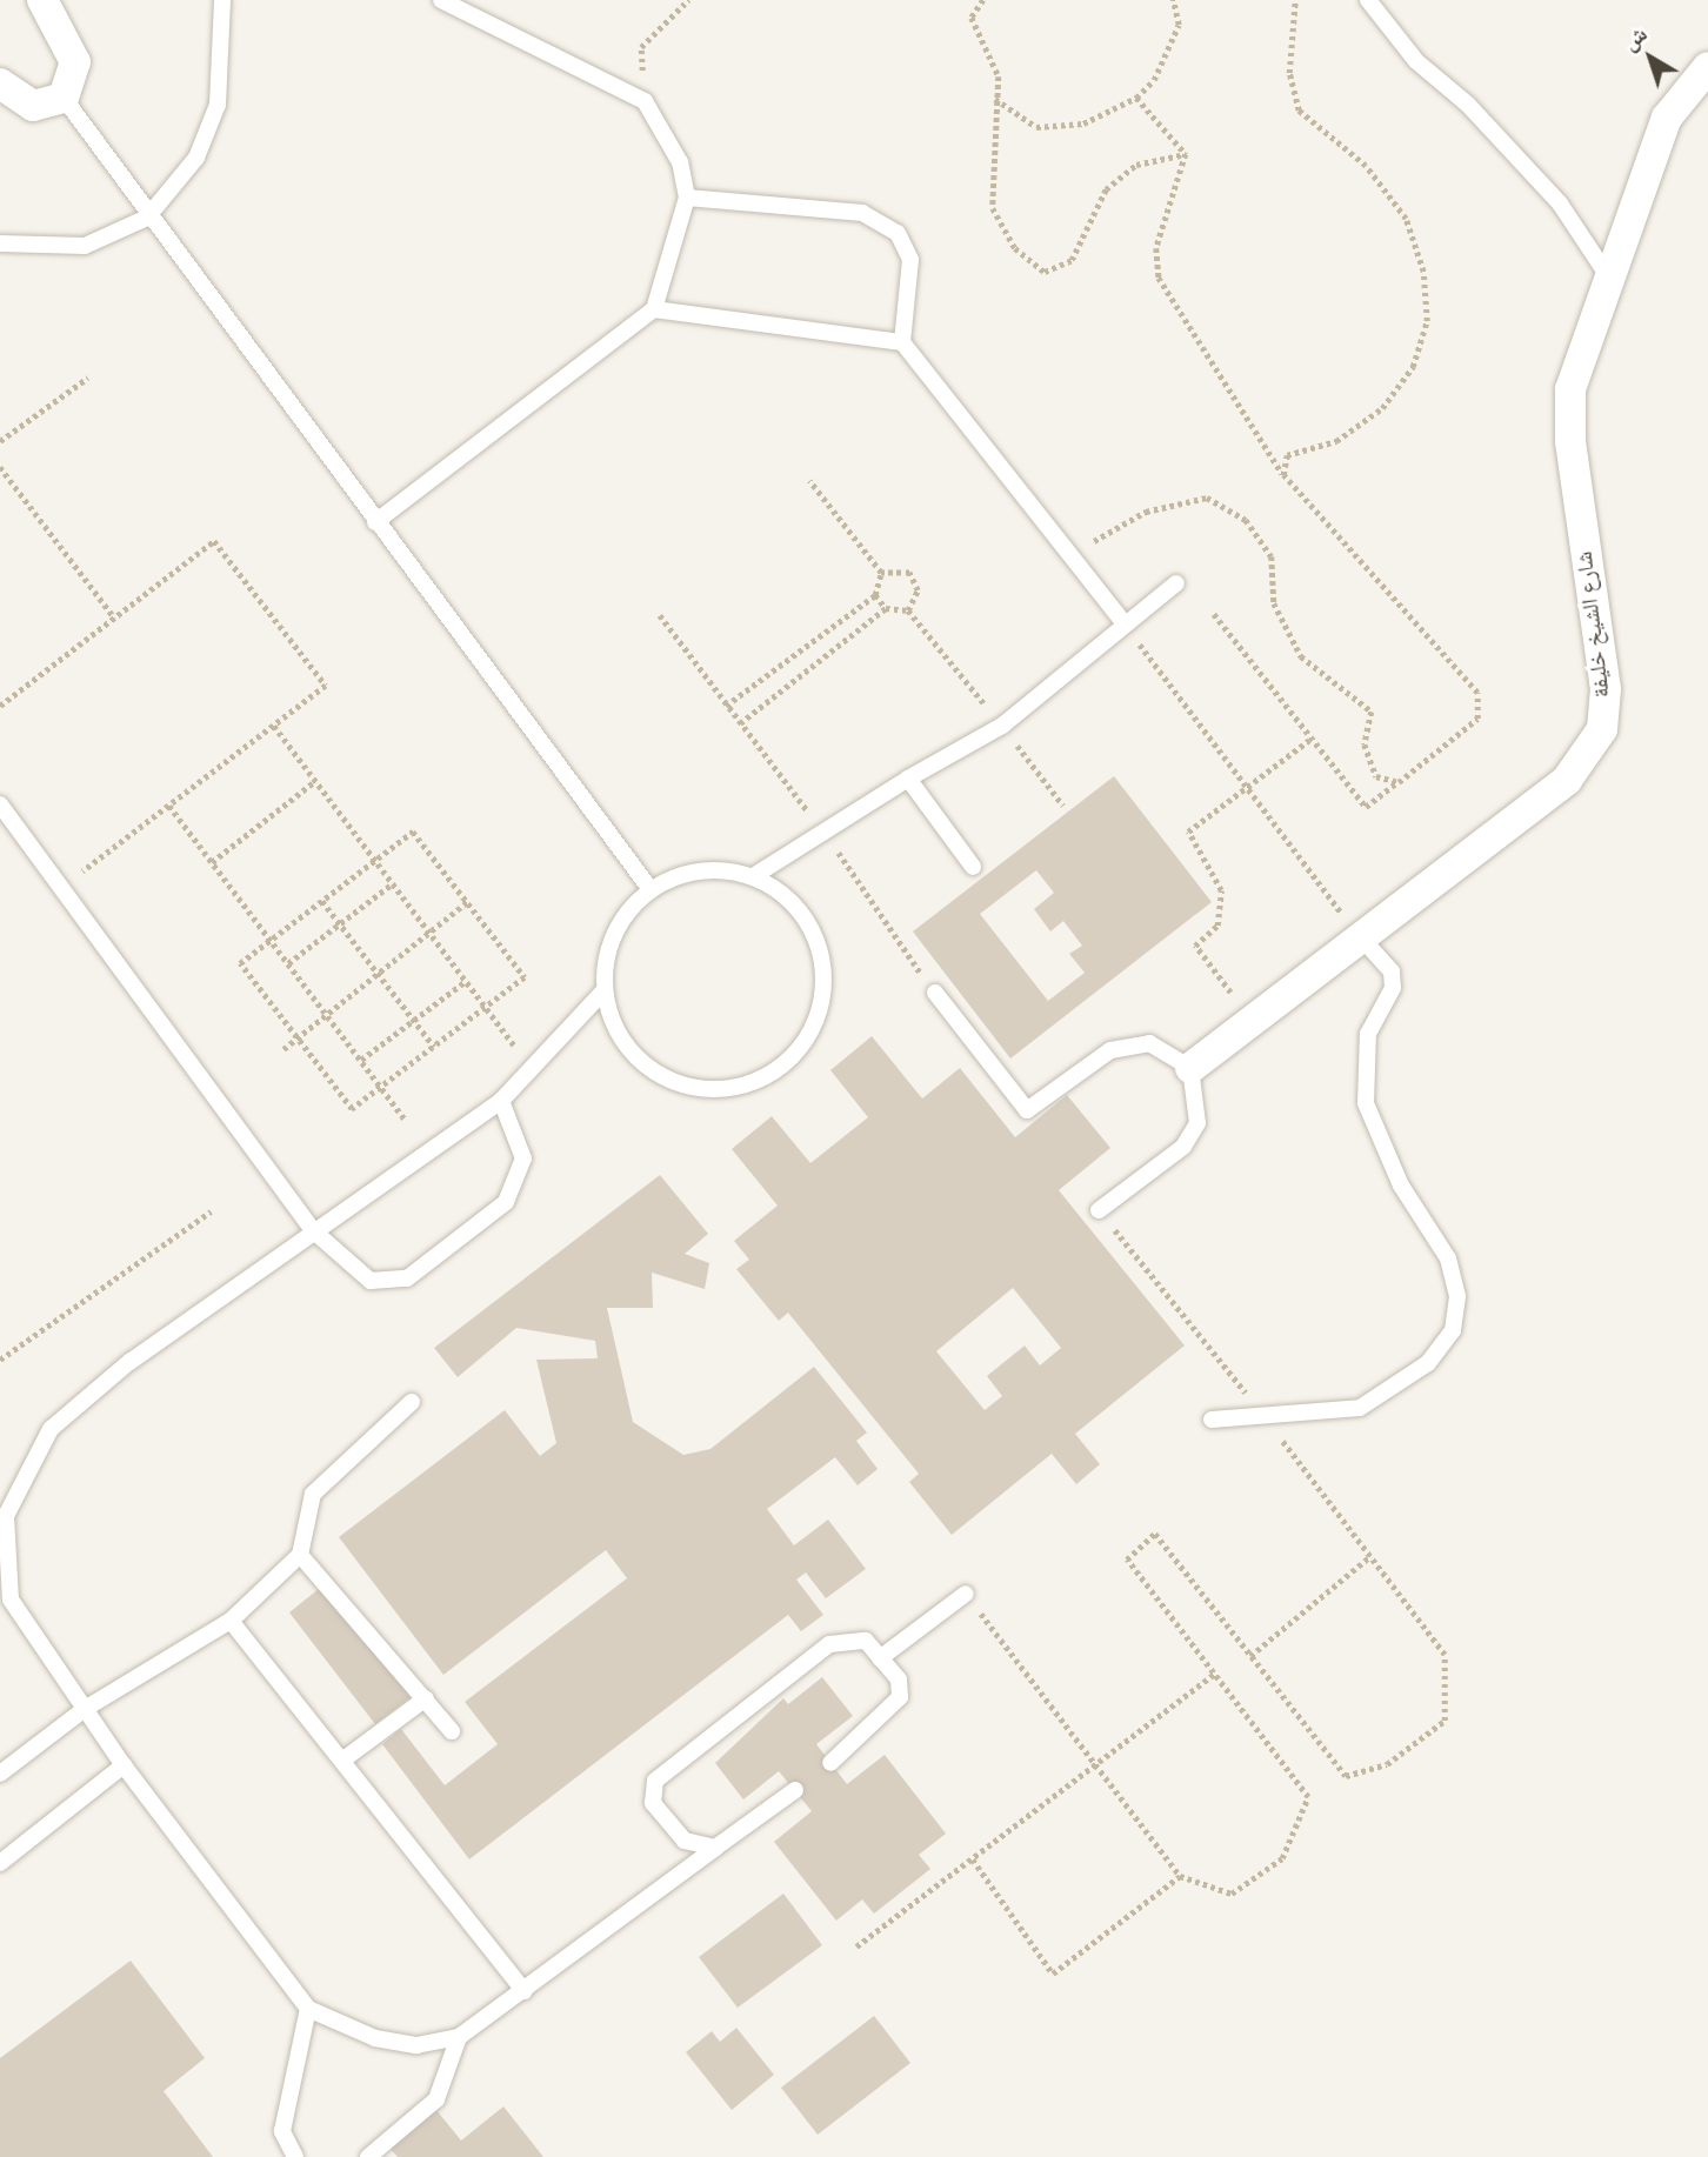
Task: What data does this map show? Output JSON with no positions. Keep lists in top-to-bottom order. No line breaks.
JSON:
{"streets":{"street":["شارع الشيخ خليفة"]},"north":"top left"}
